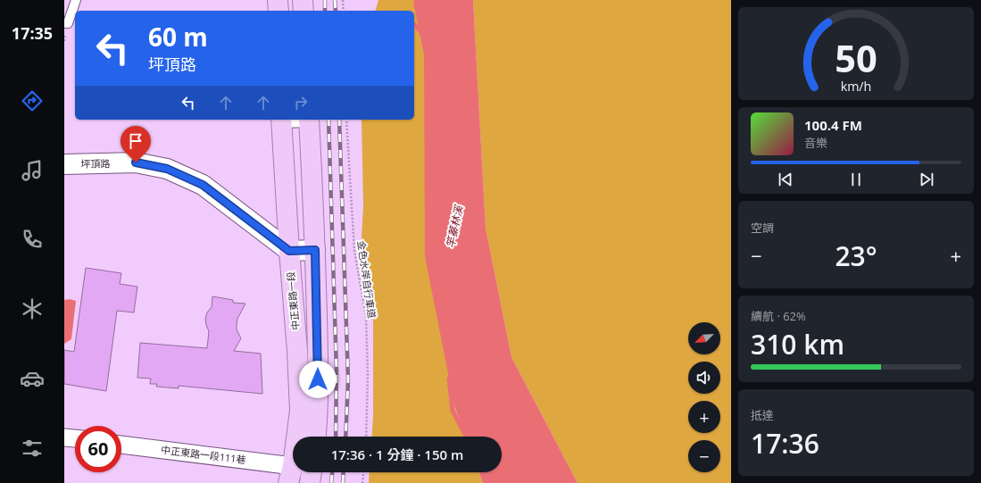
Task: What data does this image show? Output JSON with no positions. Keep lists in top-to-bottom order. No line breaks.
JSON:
{"streets":{"main road":["中正東路一段"],"street":["坪頂路","中正東路一段111巷"],"path":["金色水岸自行車道"]},"crossings":[["坪頂路","中正東路一段"],["中正東路一段","中正東路一段111巷"]],"water":["竿蓁林溪"],"north":"bottom left","page":{"tabs":"17:35","turn":["60 m","坪頂路"],"song":["100.4 FM","音樂"],"tile":["空調",["續航 · 62%","310 km"],["抵達","17:36"]],"heat":["−","23°","+"],"map_buttons":["+","−"],"limit":"60","trip":"17:36 · 1 分鐘 · 150 m","gauge":["50","km/h"]}}
